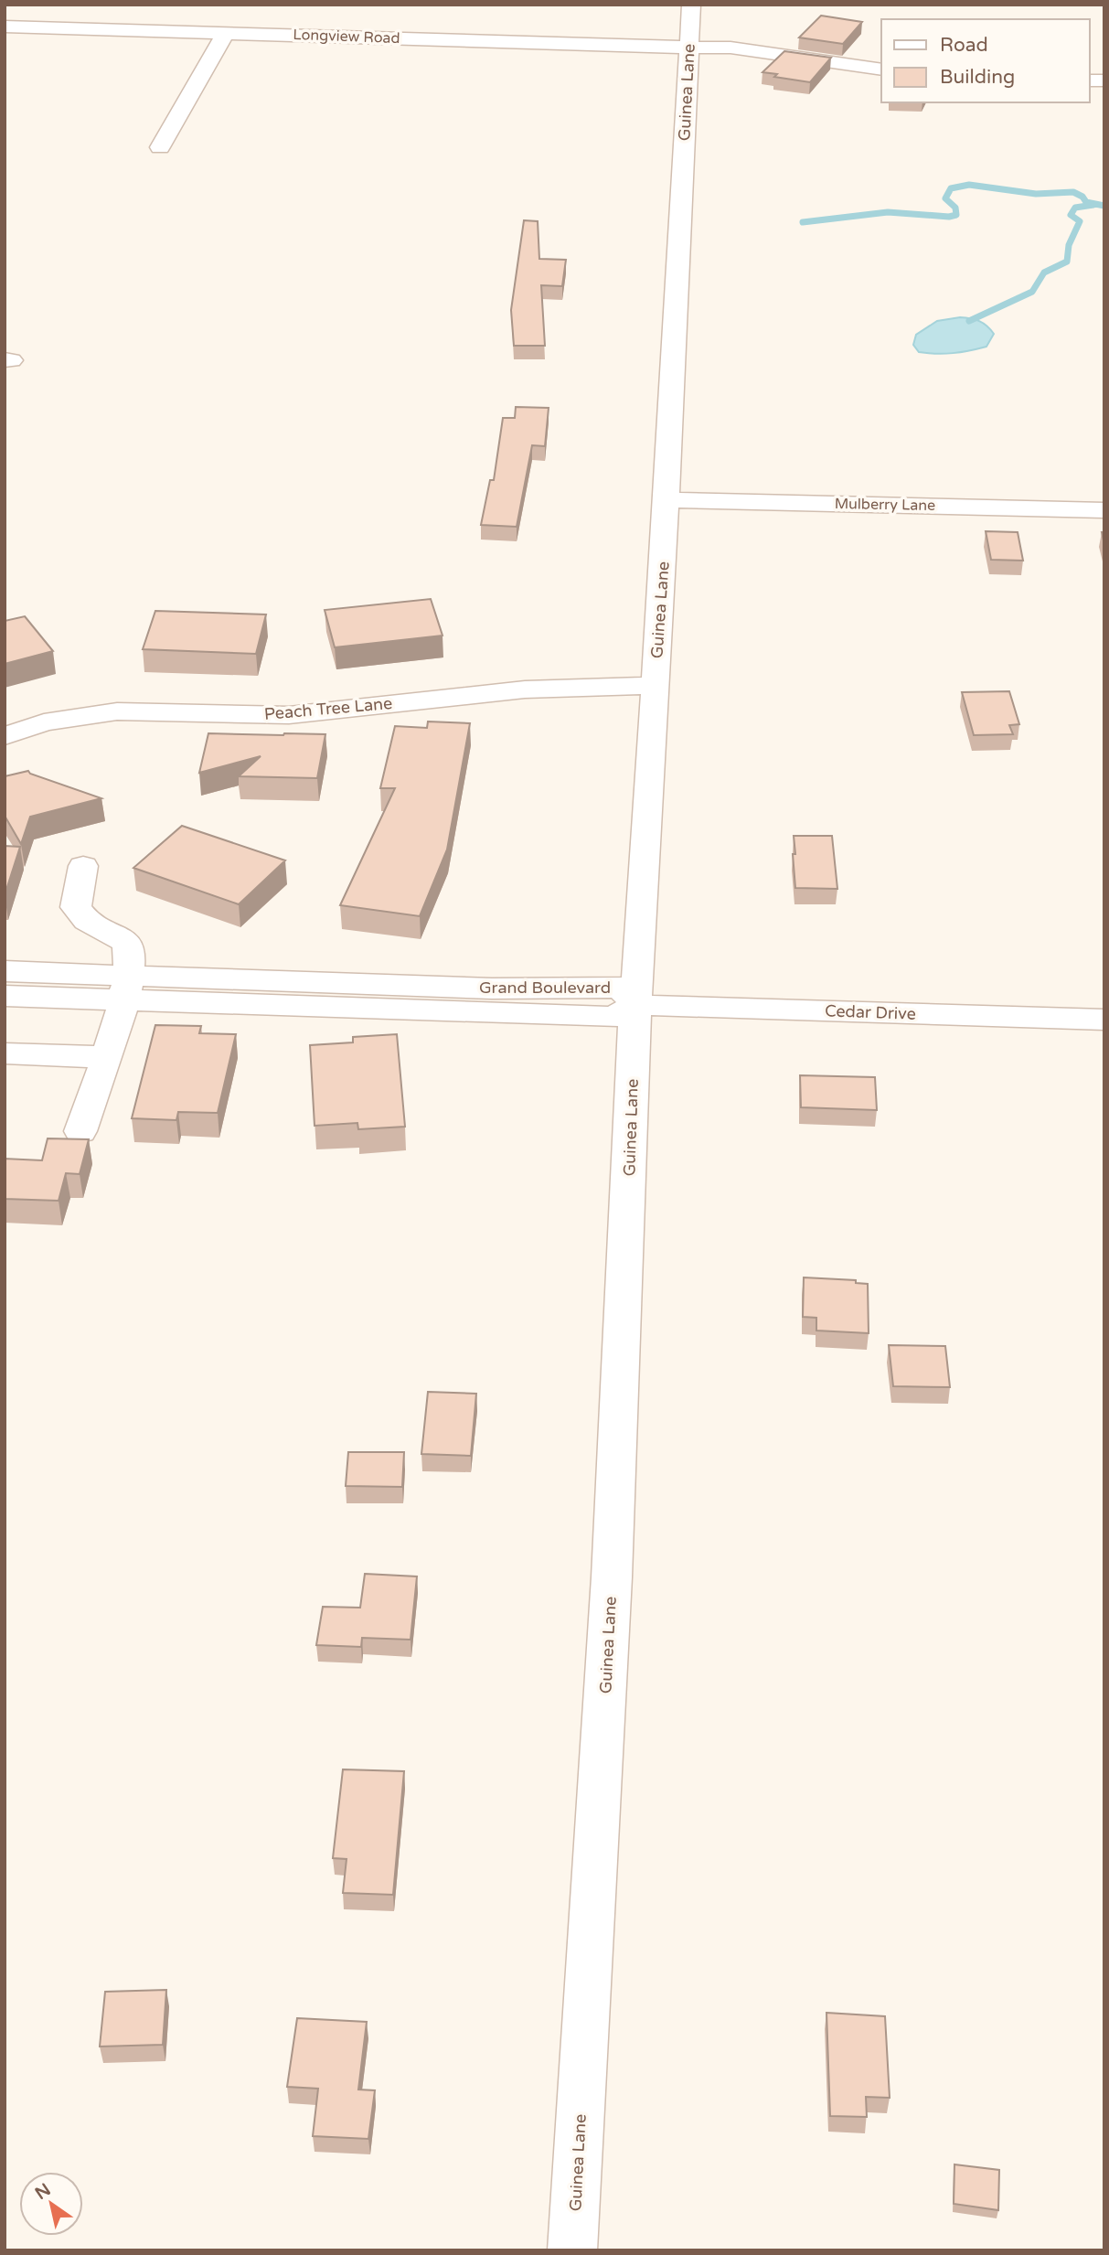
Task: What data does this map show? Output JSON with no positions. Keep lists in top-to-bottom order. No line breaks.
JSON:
{"streets":{"street":["Longview Road","Guinea Lane","Mulberry Lane","Peach Tree Lane","Grand Boulevard","Cedar Drive"]},"crossings":[["Longview Road","Guinea Lane"],["Guinea Lane","Mulberry Lane"],["Guinea Lane","Peach Tree Lane"],["Guinea Lane","Grand Boulevard"],["Guinea Lane","Cedar Drive"],["Grand Boulevard","Cedar Drive"]],"legend":["Road","Building"],"north":"top left"}
